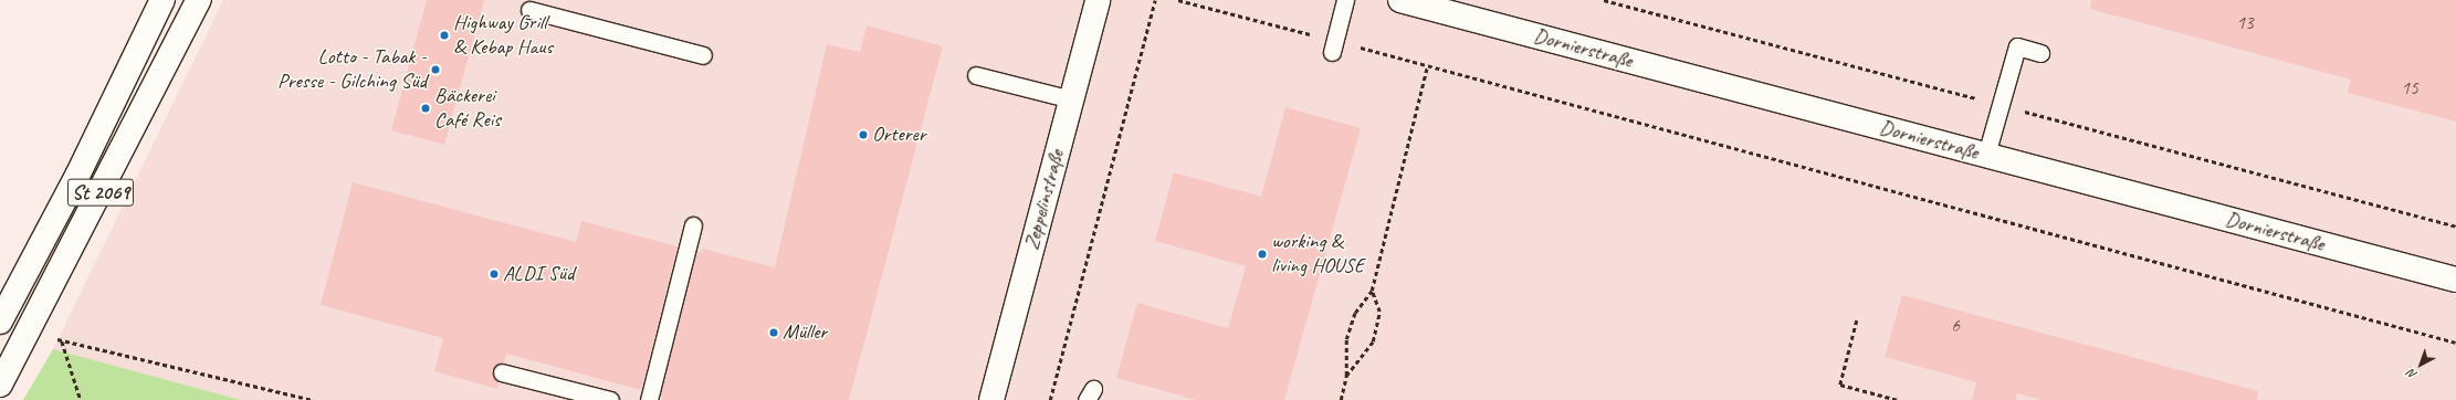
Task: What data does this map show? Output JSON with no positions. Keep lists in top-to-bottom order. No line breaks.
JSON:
{"streets":{"street":["Dornierstraße","St 2069","Zeppelinstraße"]},"places":["Highway Grill & Kebap Haus","Lotto - Tabak - Presse - Gilching Süd","Bäckerei Café Reis","Orterer","working & living HOUSE","ALDI Süd","Müller"],"house_numbers":["13","15","6"],"north":"bottom left"}
